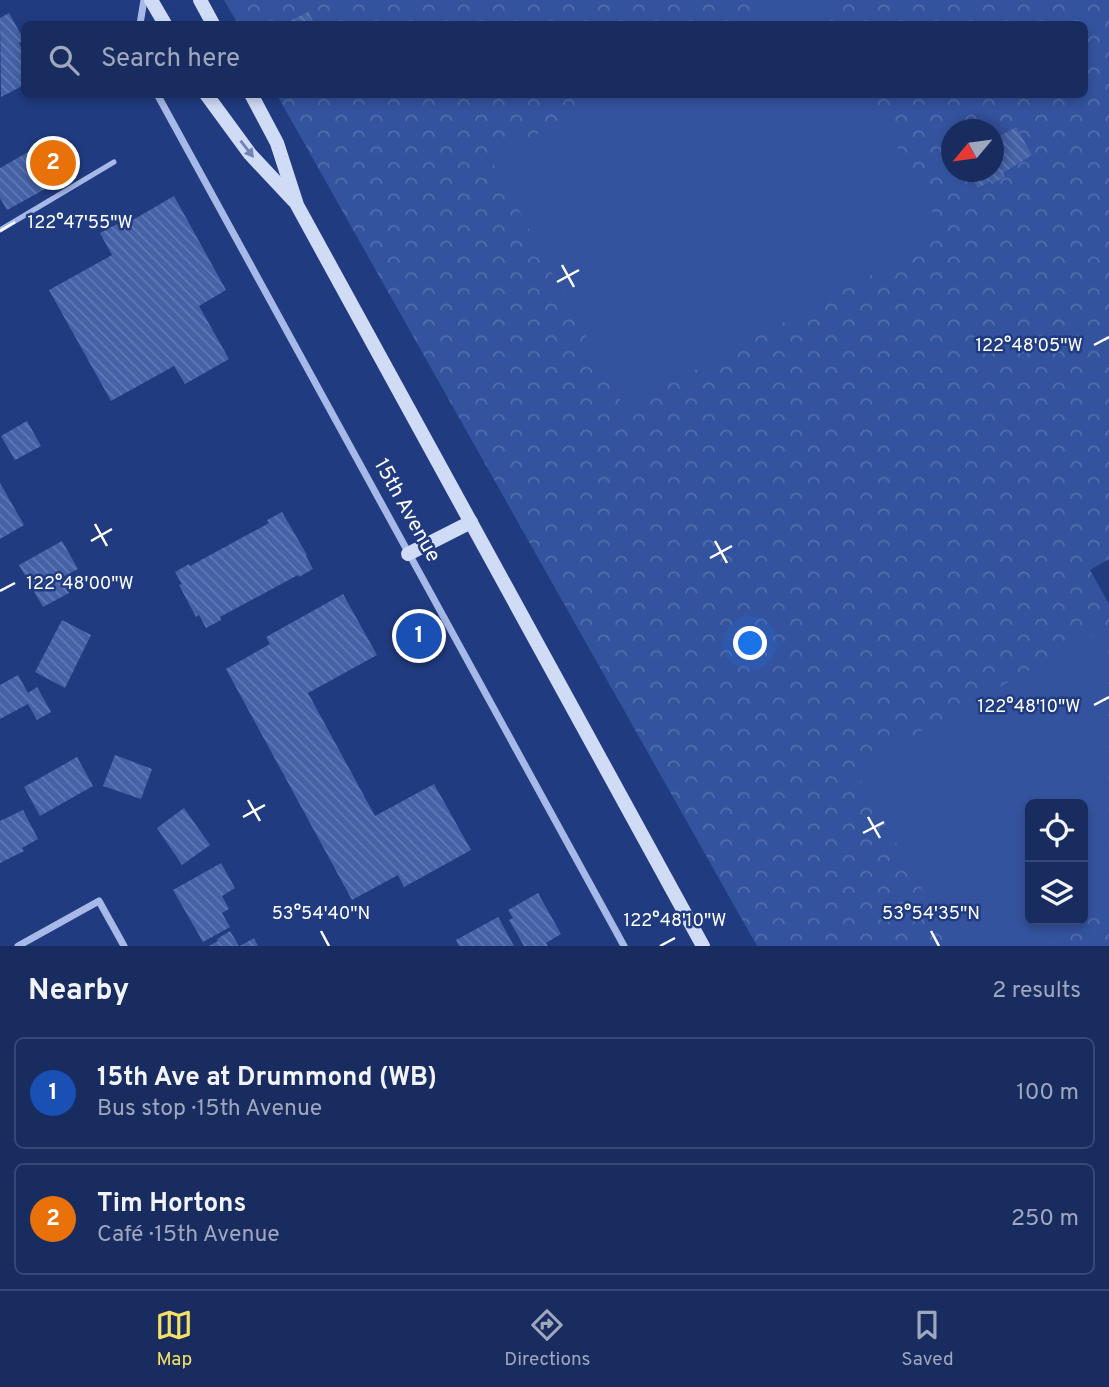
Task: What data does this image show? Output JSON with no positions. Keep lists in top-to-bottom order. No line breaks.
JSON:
{"streets":{"street":["15th Avenue"]},"north":"bottom left","page":{"search":"Search here","pins":["2","1"],"heading":["Nearby","2 results"],"list":[{"mark":"1","name":"15th Ave at Drummond (WB)","note":"Bus stop · 15th Avenue","value":"100 m"},{"mark":"2","name":"Tim Hortons","note":"Café · 15th Avenue","value":"250 m"}],"nav":["Map","Directions","Saved"]},"coordinates":["122°47'55\"W","122°48'05\"W","122°48'00\"W","122°48'10\"W","53°54'40\"N","53°54'35\"N"]}
